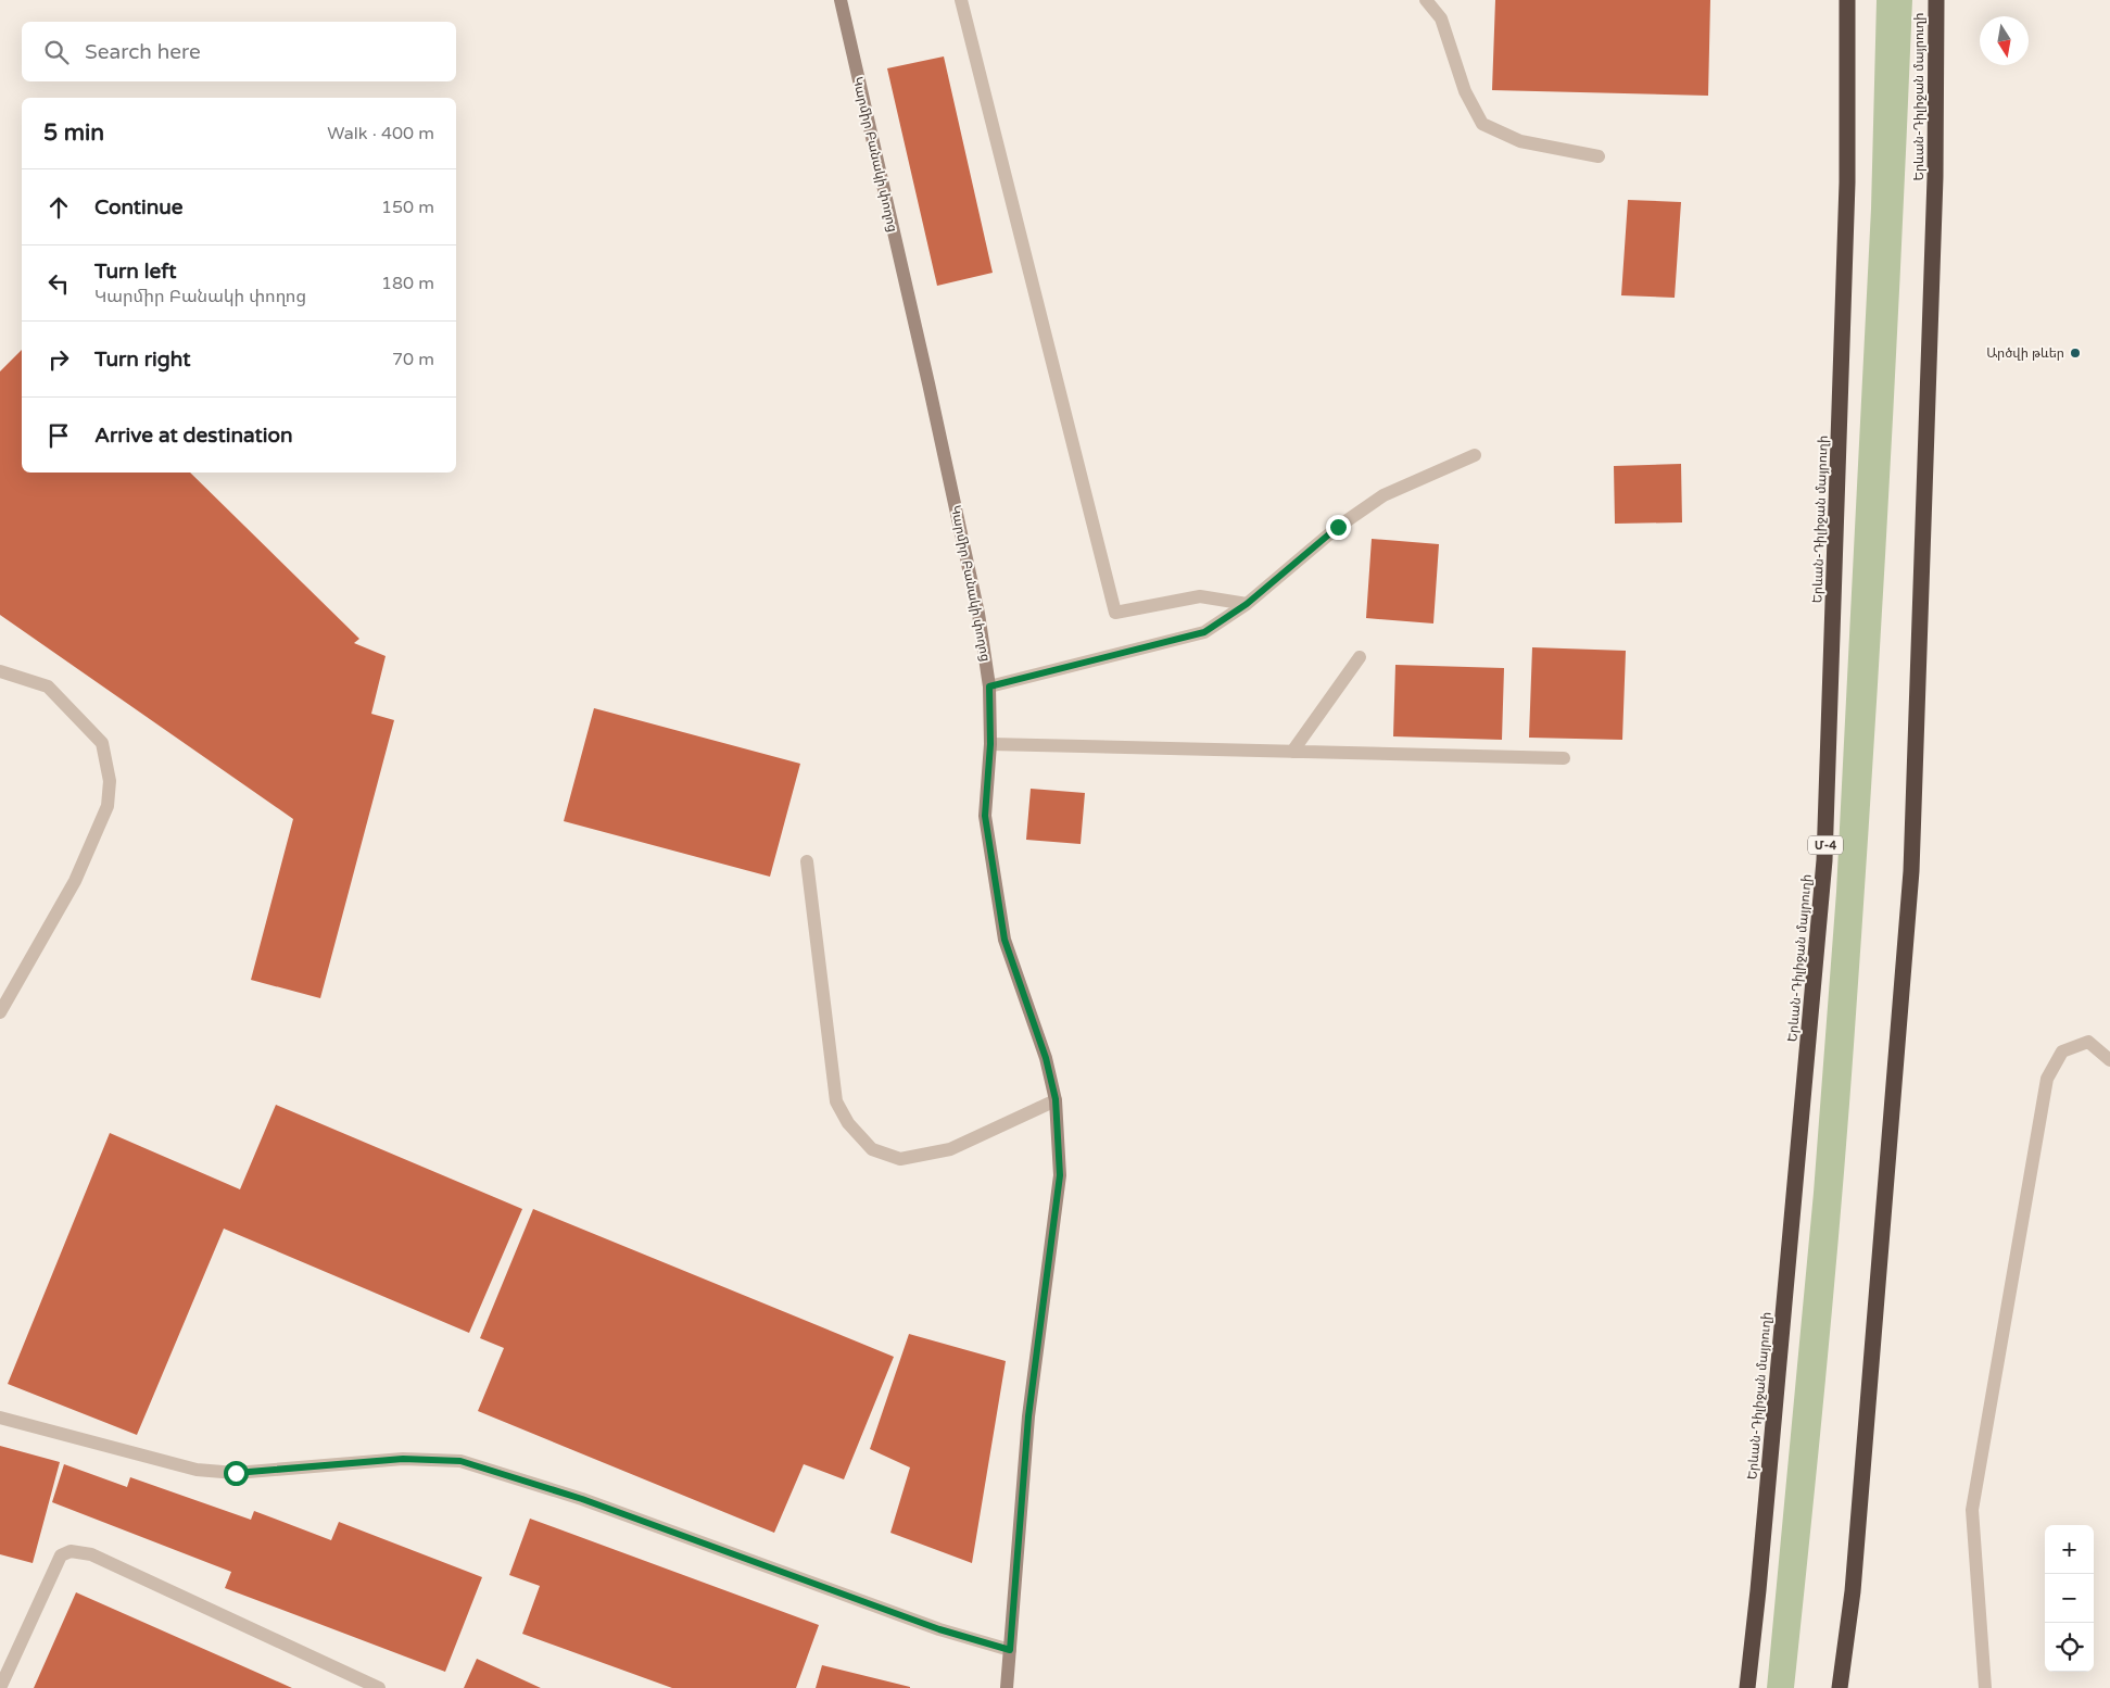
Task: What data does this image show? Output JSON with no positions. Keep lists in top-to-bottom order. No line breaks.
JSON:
{"streets":{"highway":["Երևան-Դիլիջան մայրուղի","Մ-4"],"street":["Կարմիր Բանակի փողոց"]},"places":["Արծվի թևեր"],"north":"bottom","page":{"search":"Search here","heading":["5 min","Walk · 400 m"],"list":[["Continue","150 m"],["Turn left","Կարմիր Բանակի փողոց","180 m"],["Turn right","70 m"],"Arrive at destination"],"map_buttons":["+","−"]}}
